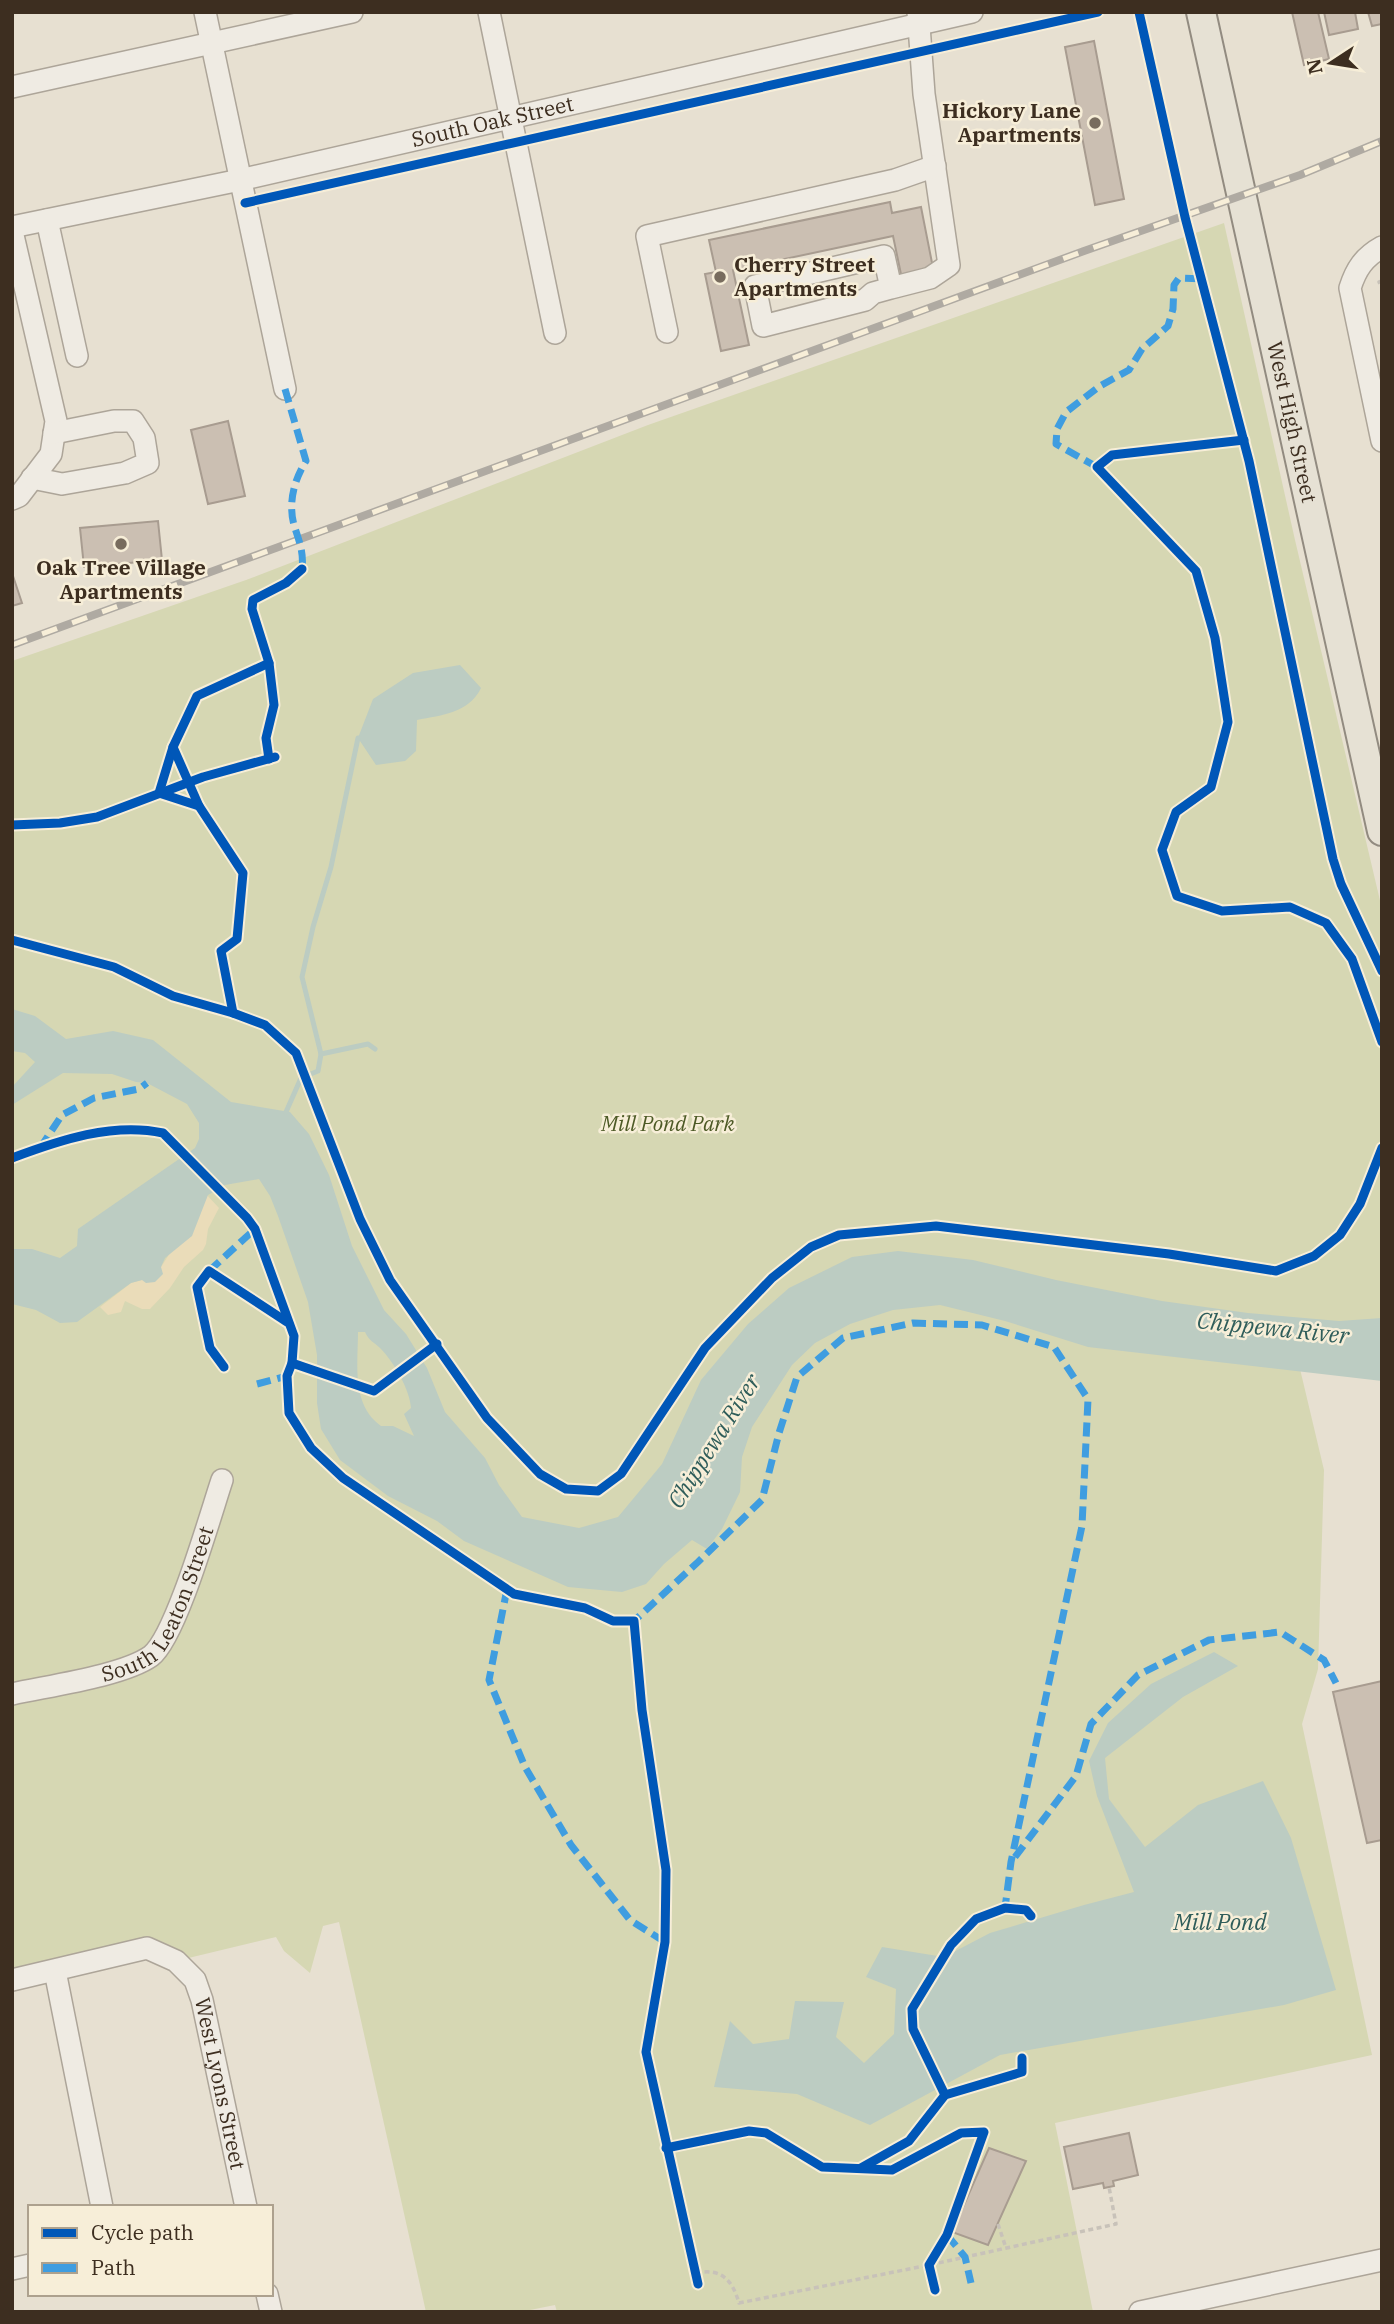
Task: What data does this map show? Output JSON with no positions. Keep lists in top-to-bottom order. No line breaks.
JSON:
{"streets":{"main road":["West High Street"],"street":["South Oak Street","South Leaton Street","West Lyons Street"]},"water":["Chippewa River","Mill Pond"],"parks":["Mill Pond Park"],"places":["Hickory Lane Apartments","Cherry Street Apartments","Oak Tree Village Apartments"],"legend":["Cycle path","Path"],"north":"left"}
